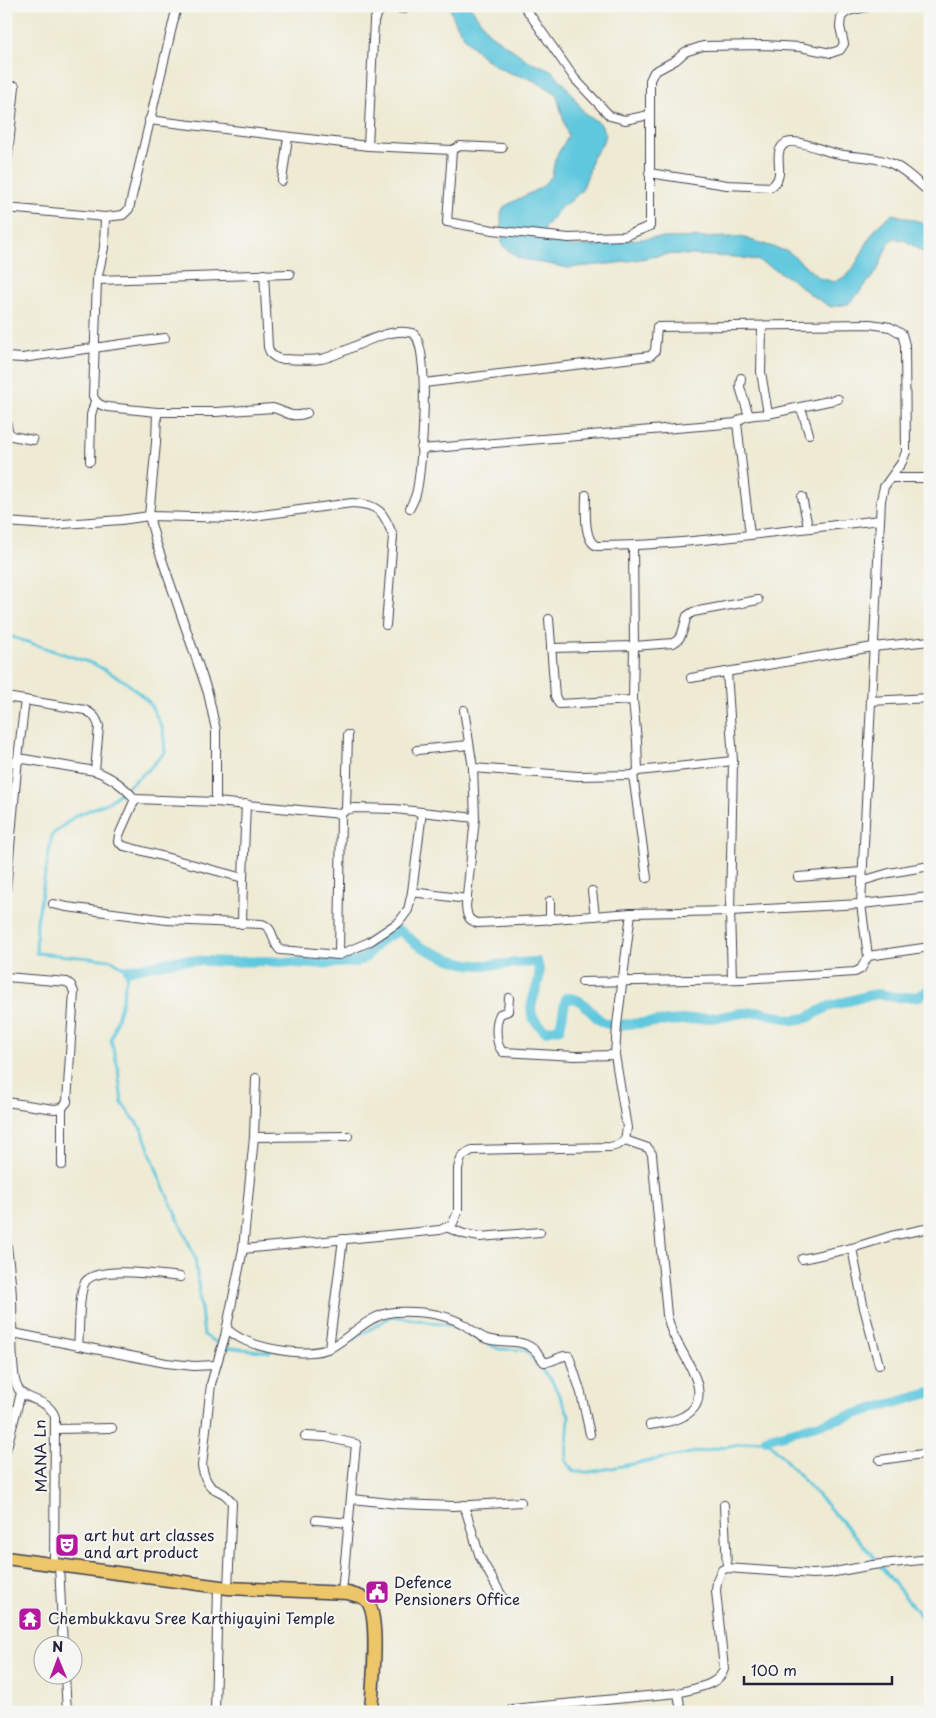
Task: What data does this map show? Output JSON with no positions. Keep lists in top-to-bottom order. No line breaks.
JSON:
{"streets":{"street":["MANA Ln"]},"places":{"theatre":["art hut art classes and art product"],"public building":["Defence Pensioners Office"],"temple":["Chembukkavu Sree Karthiyayini Temple"]},"scale_bar":"100 m","north":"top"}
